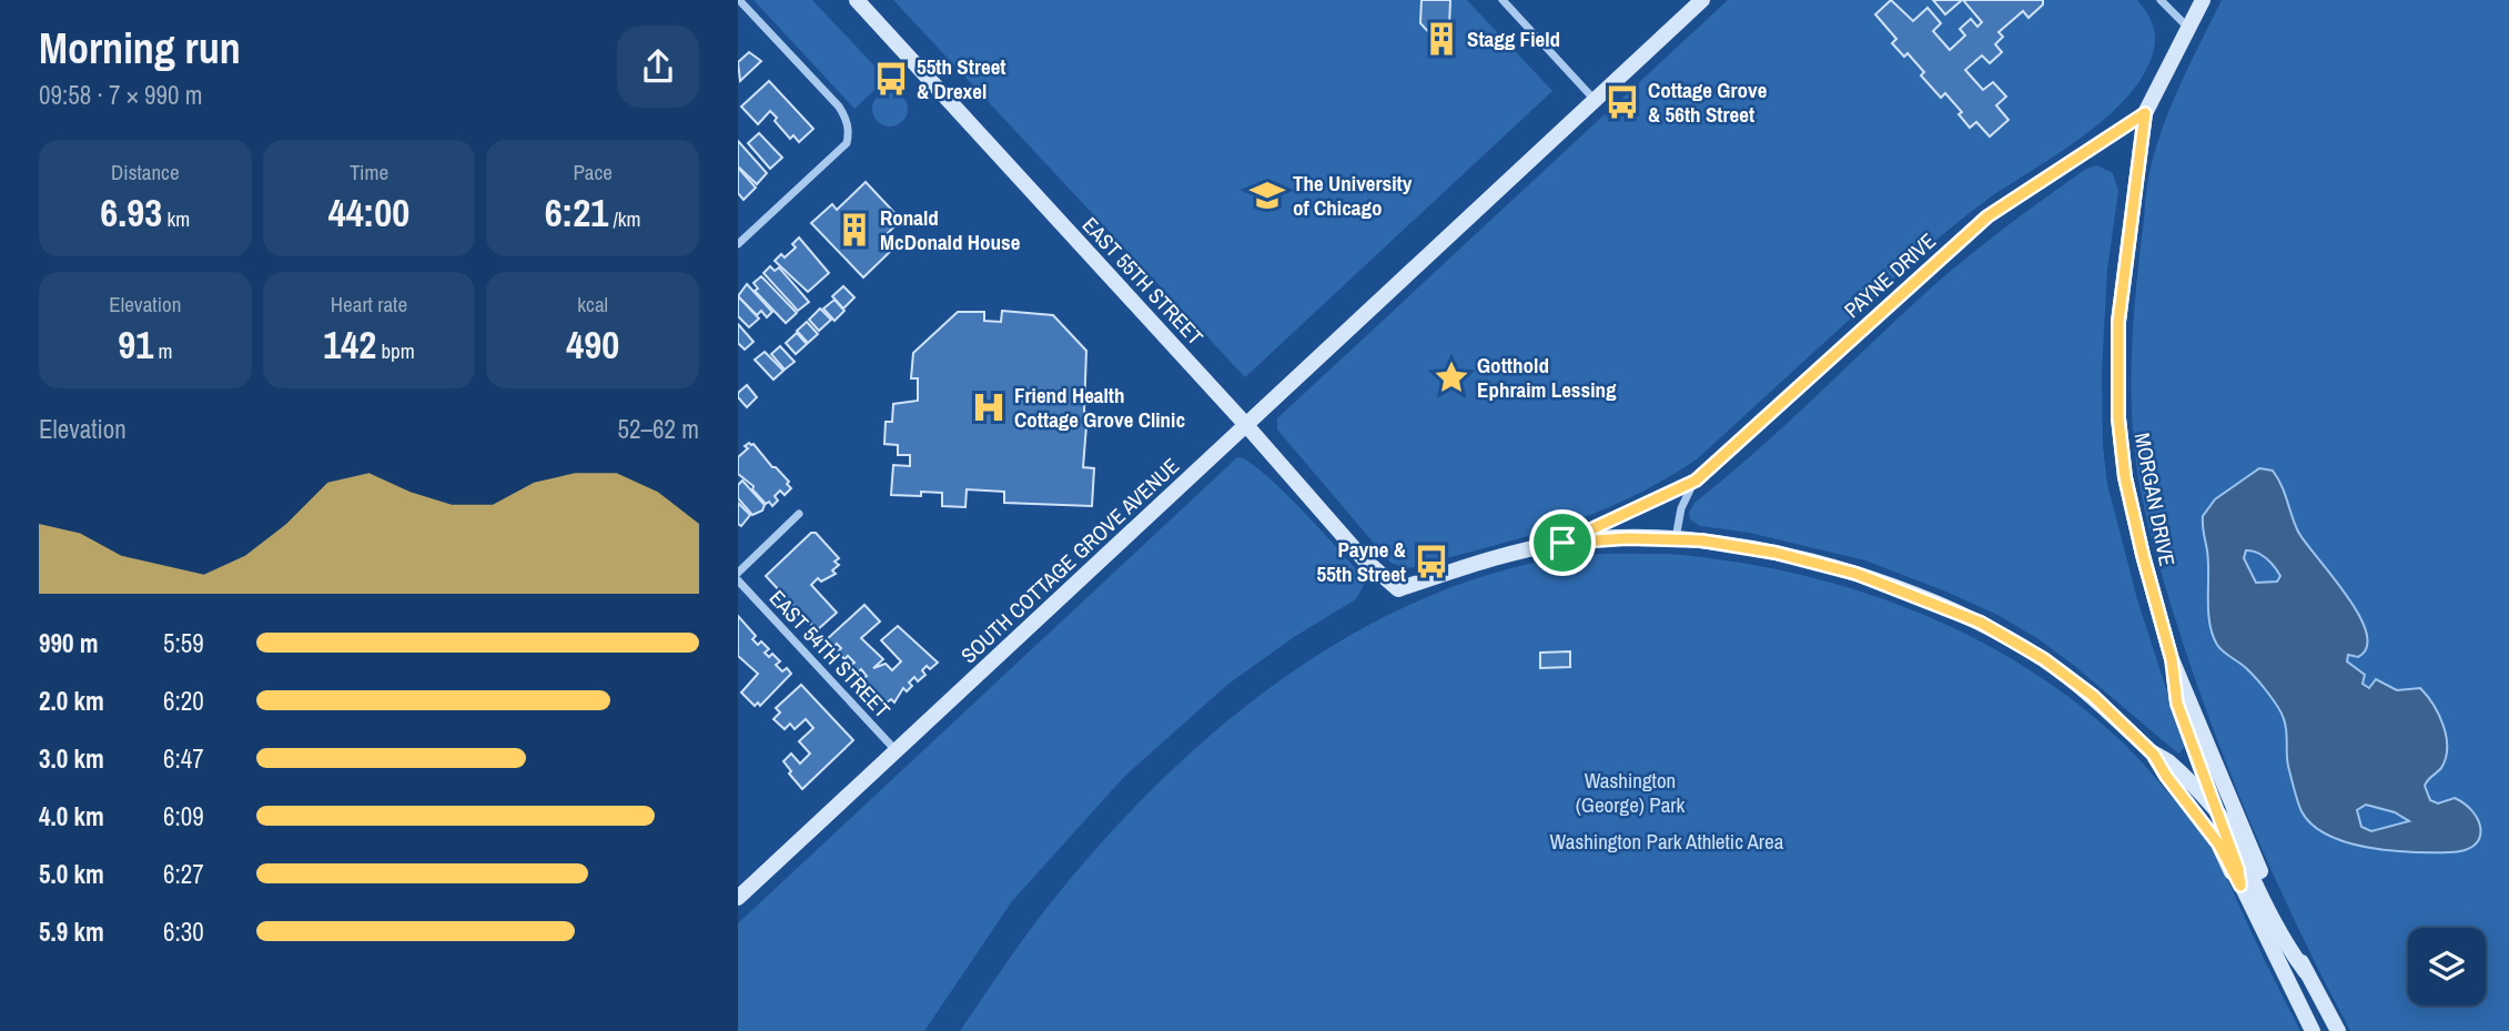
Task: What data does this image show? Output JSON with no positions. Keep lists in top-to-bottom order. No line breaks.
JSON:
{"streets":{"street":["PAYNE DRIVE","EAST 55TH STREET","MORGAN DRIVE","SOUTH COTTAGE GROVE AVENUE","EAST 54TH STREET"]},"crossings":[["PAYNE DRIVE","EAST 55TH STREET"],["PAYNE DRIVE","MORGAN DRIVE"],["EAST 55TH STREET","SOUTH COTTAGE GROVE AVENUE"],["SOUTH COTTAGE GROVE AVENUE","EAST 54TH STREET"]],"parks":["Washington (George) Park","Washington Park Athletic Area"],"places":{"building":["Stagg Field","Ronald McDonald House"],"bus stop":["55th Street & Drexel","Cottage Grove & 56th Street","Payne & 55th Street"],"school or university":["The University of Chicago"],"place":["Gotthold Ephraim Lessing"],"hospital":["Friend Health Cottage Grove Clinic"]},"page":{"heading":["Morning run","09:58 · 7 × 990 m"],"stats":[["Distance","6.93 km"],["Time","44:00"],["Pace","6:21 /km"],["Elevation","91 m"],["Heart rate","142 bpm"],["kcal","490"]],"chart":["Elevation","52–62 m"],"list":[{"name":"990 m","note":"5:59"},{"name":"2.0 km","note":"6:20"},{"name":"3.0 km","note":"6:47"},{"name":"4.0 km","note":"6:09"},{"name":"5.0 km","note":"6:27"},{"name":"5.9 km","note":"6:30"}]}}
